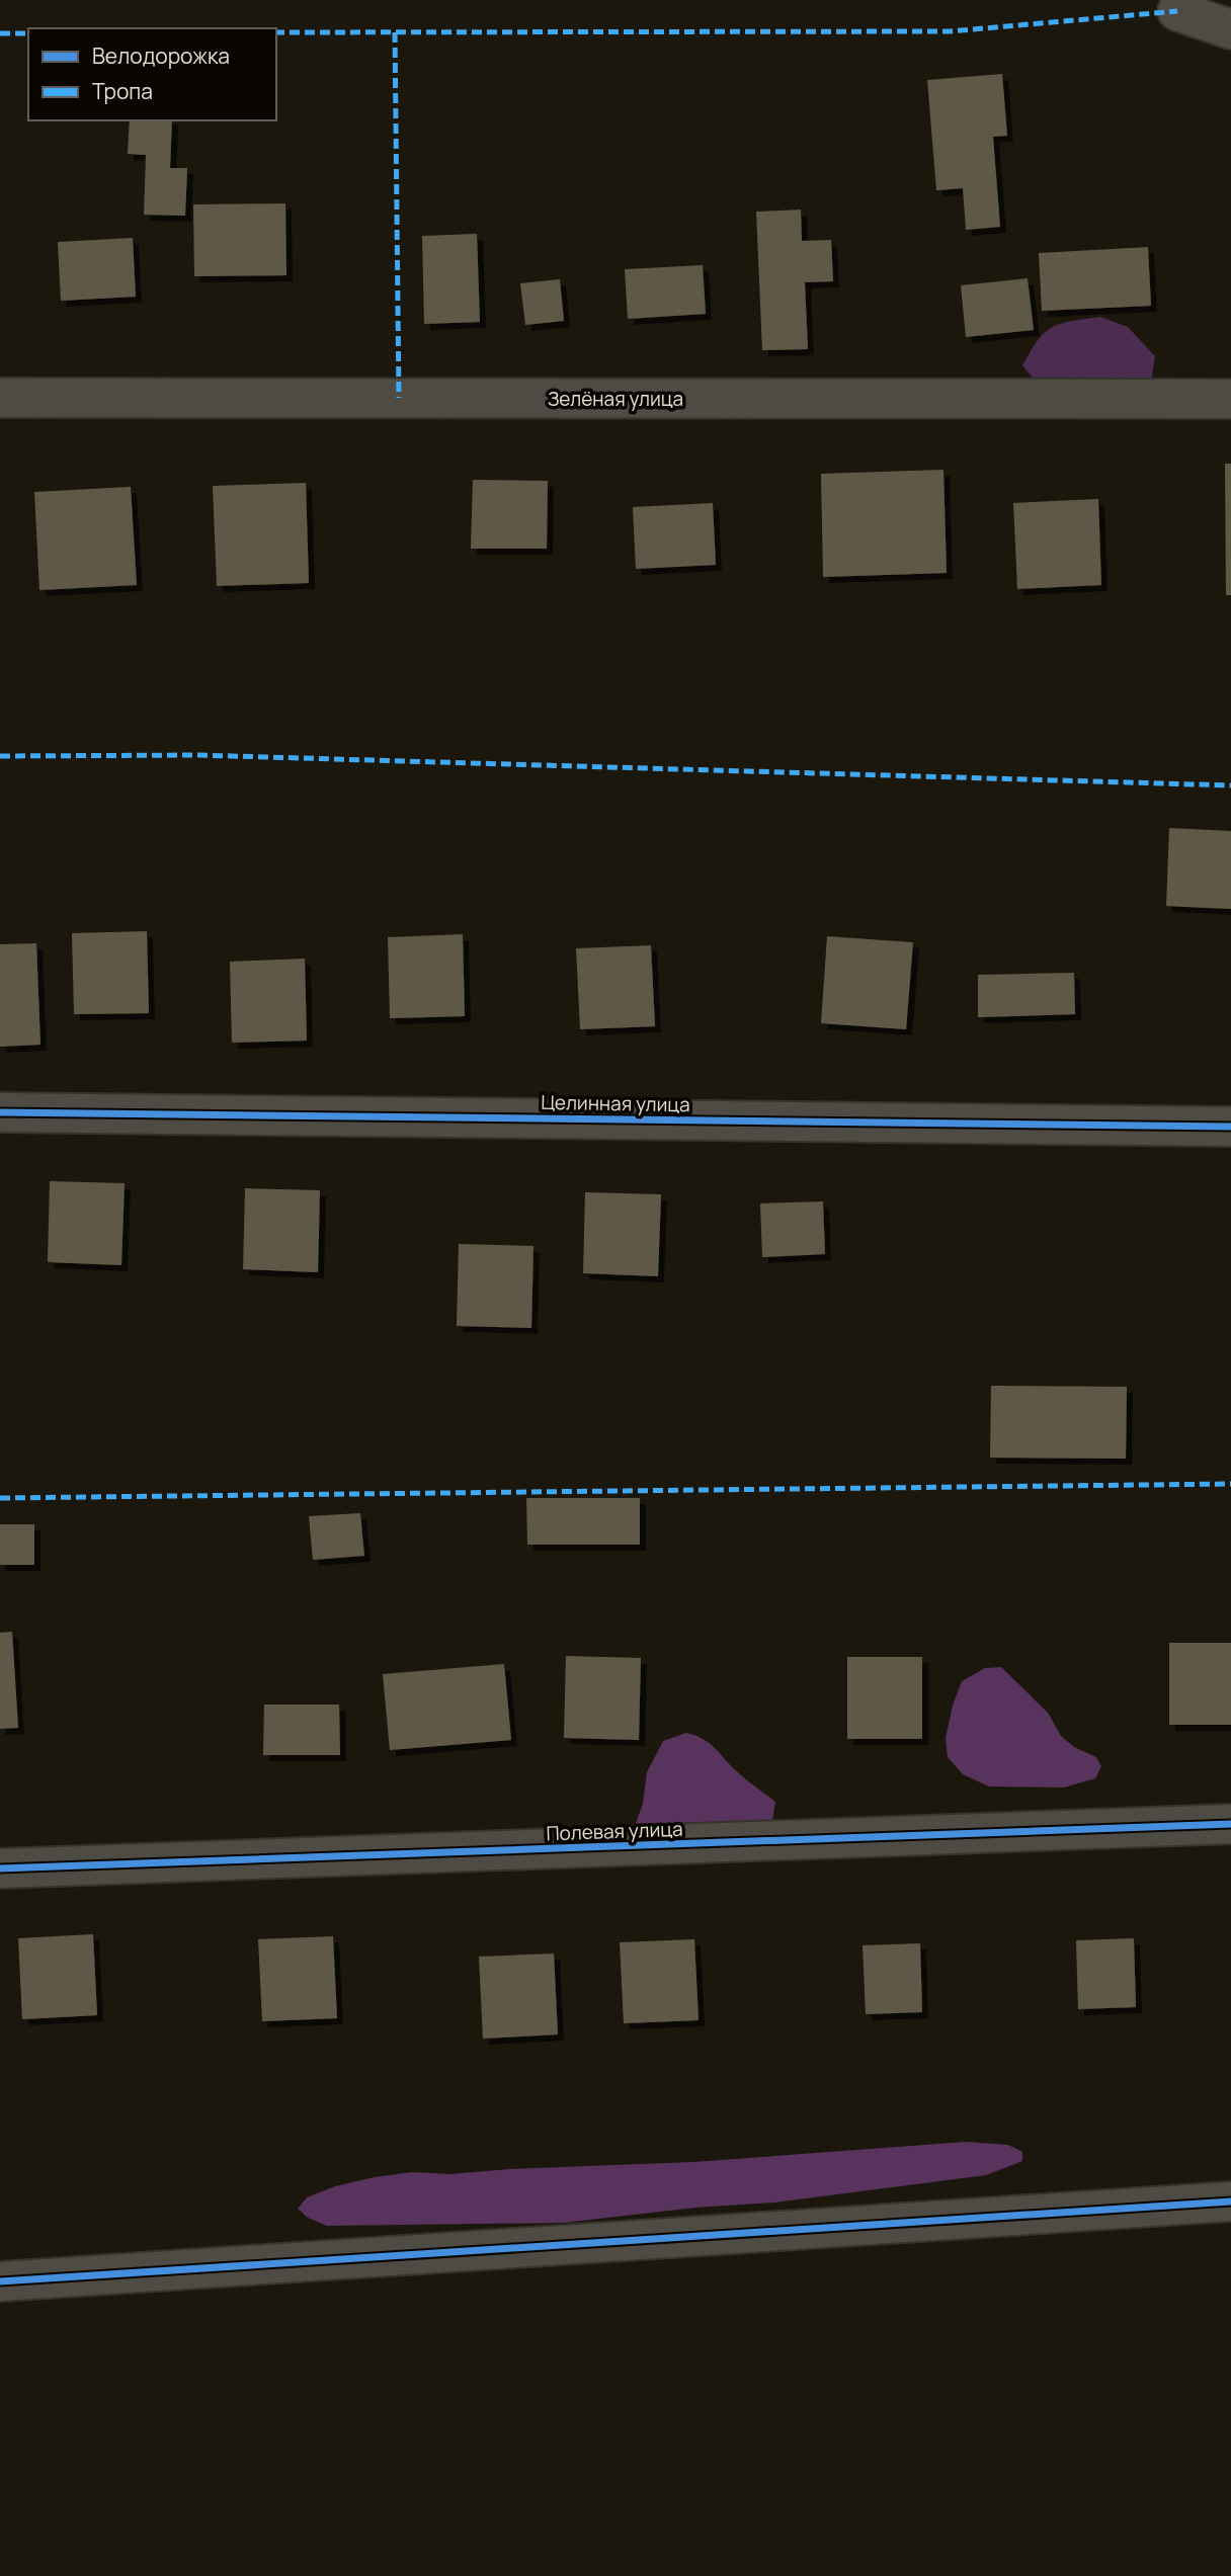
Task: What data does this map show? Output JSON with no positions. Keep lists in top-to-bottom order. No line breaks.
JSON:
{"streets":{"street":["Зелёная улица","Целинная улица","Полевая улица"]},"legend":["Велодорожка","Тропа"]}
